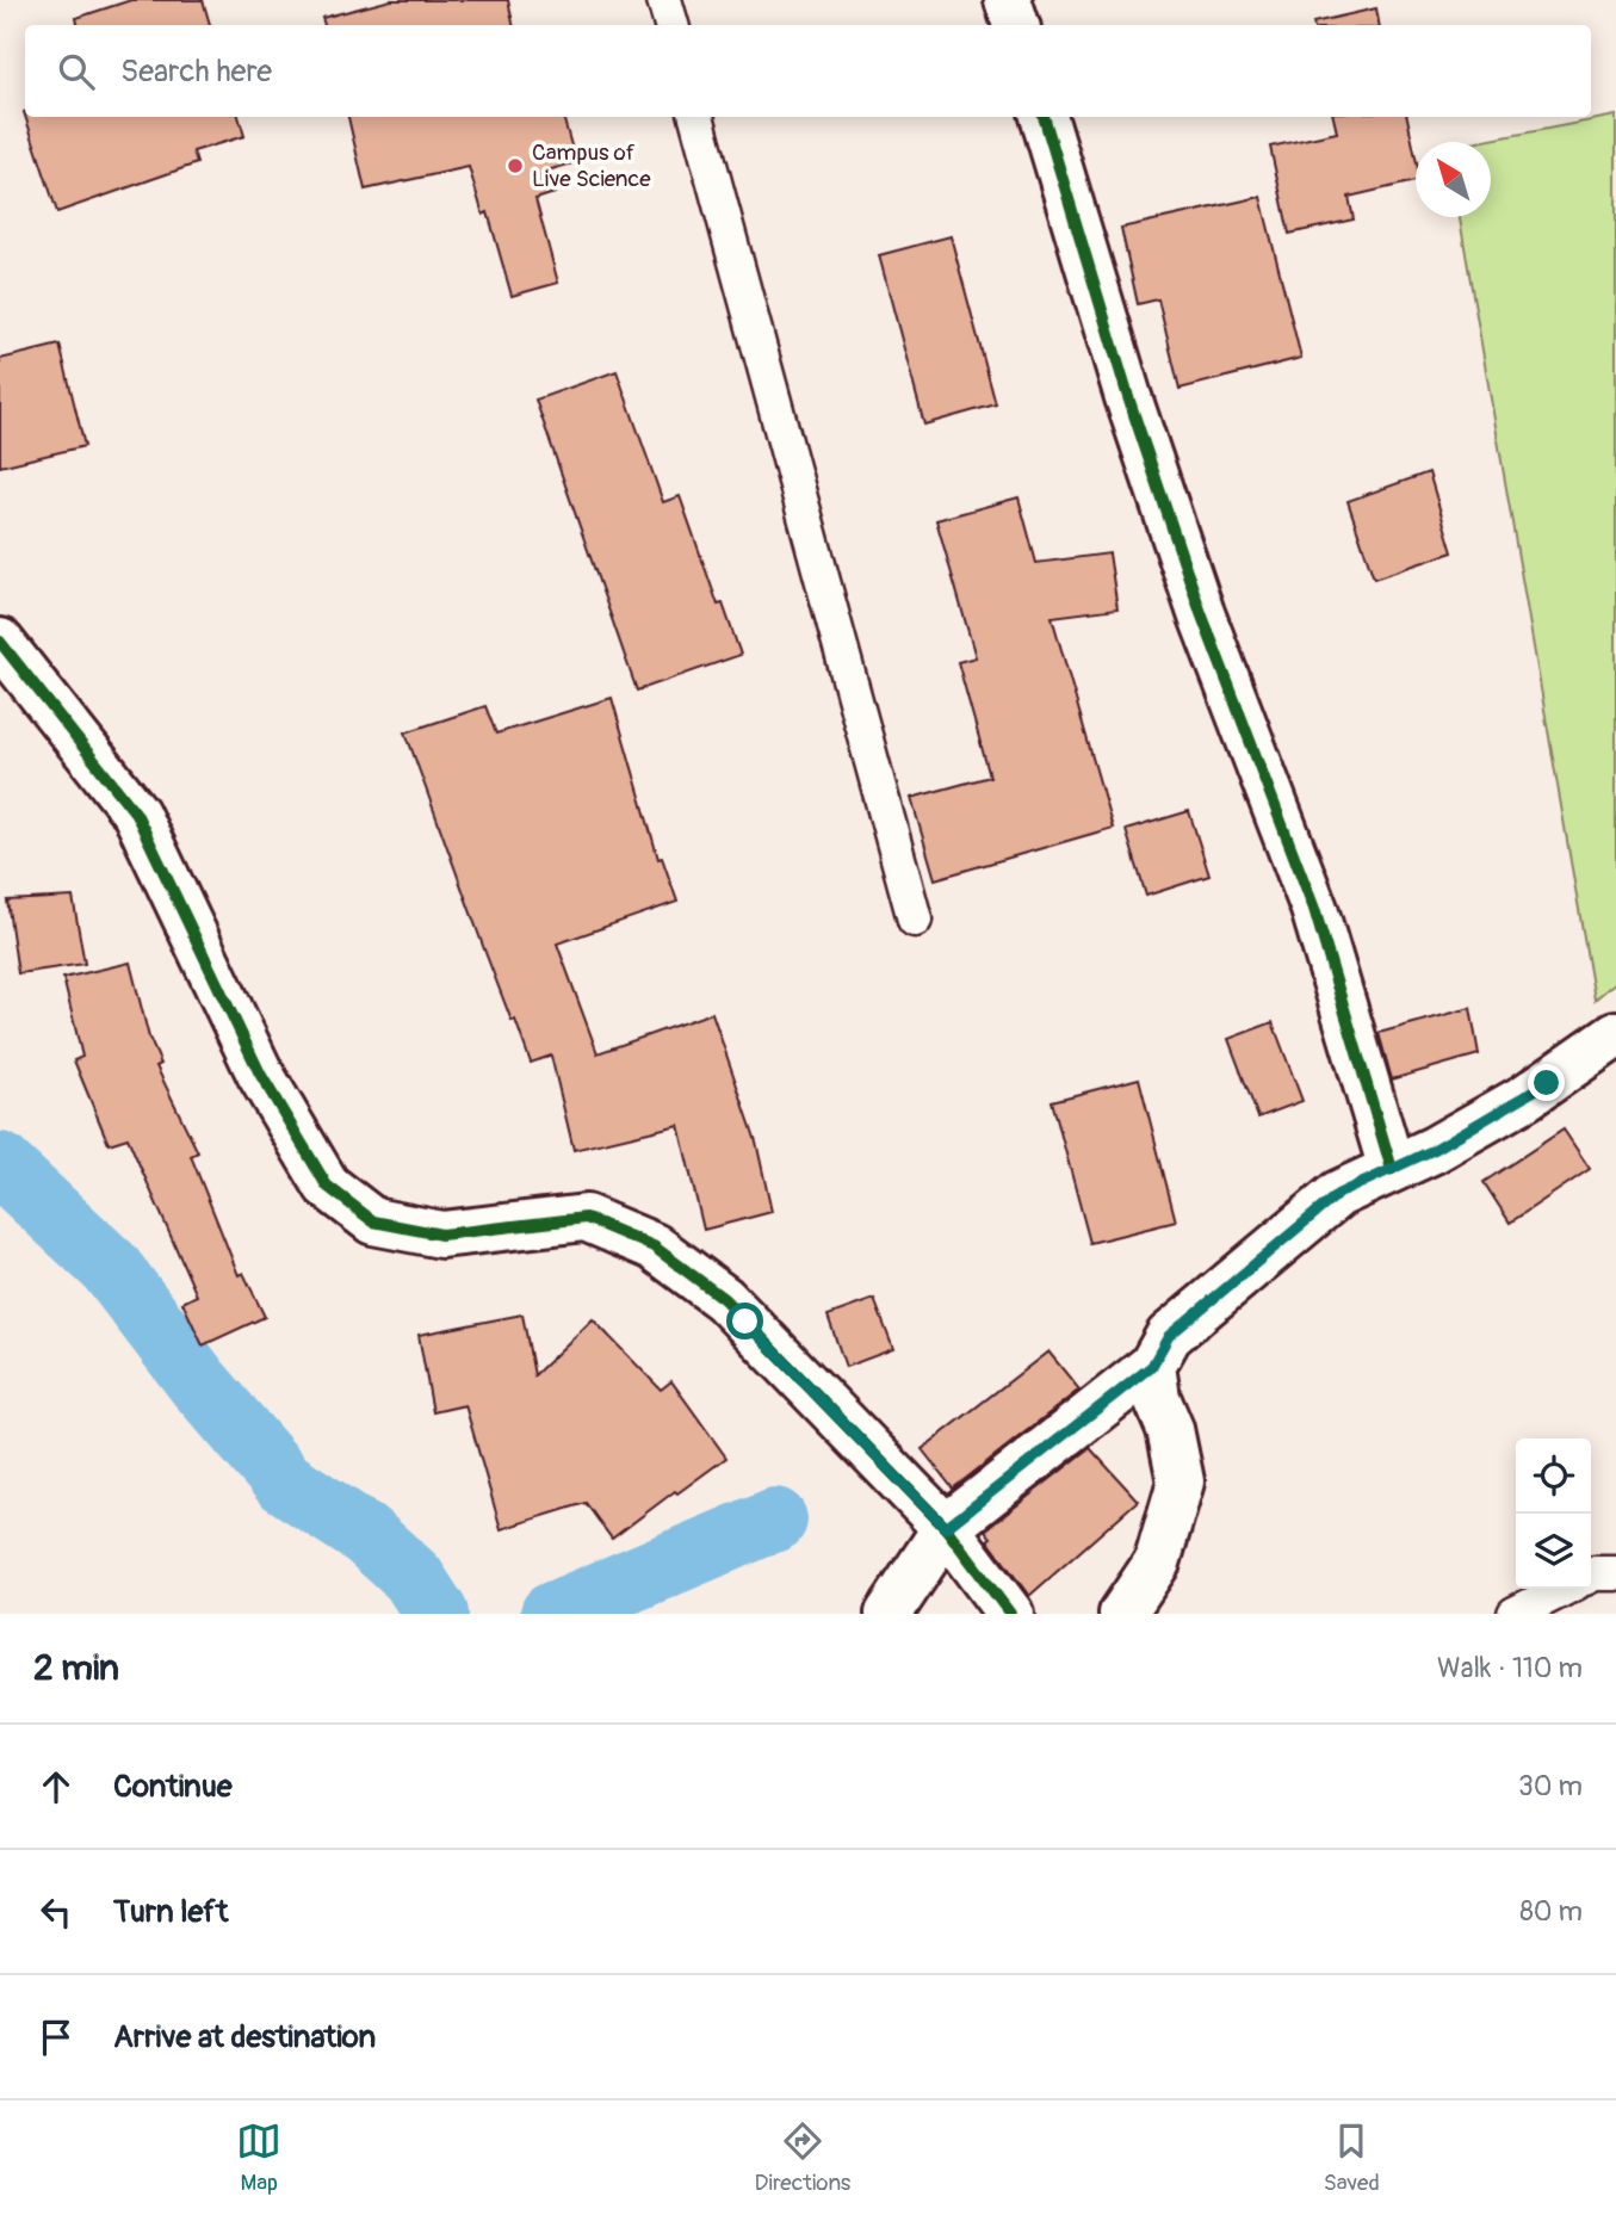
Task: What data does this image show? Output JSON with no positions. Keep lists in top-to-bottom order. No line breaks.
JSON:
{"places":["Campus of Live Science"],"north":"top left","page":{"search":"Search here","heading":["2 min","Walk · 110 m"],"list":[["Continue","30 m"],["Turn left","80 m"],"Arrive at destination"],"nav":["Map","Directions","Saved"]}}
